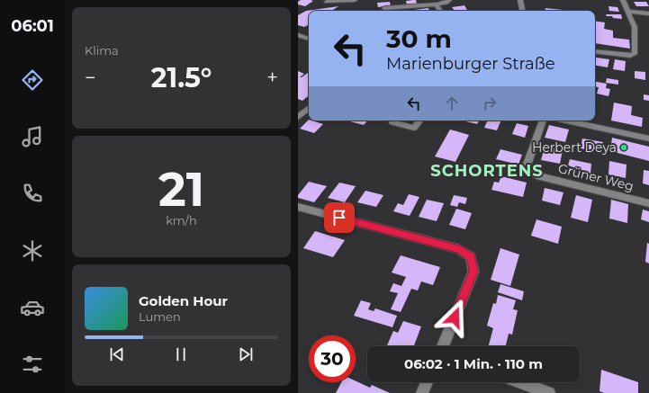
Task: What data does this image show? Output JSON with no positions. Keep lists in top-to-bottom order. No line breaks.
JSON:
{"streets":{"street":["Grüner Weg"]},"districts":["SCHORTENS"],"places":["Herbert Deya"],"page":{"tabs":"06:01","tile":["Klima",["21","km/h"]],"turn":["30 m","Marienburger Straße"],"heat":["−","21.5°","+"],"song":["Golden Hour","Lumen"],"limit":"30","trip":"06:02 · 1 Min. · 110 m"}}
